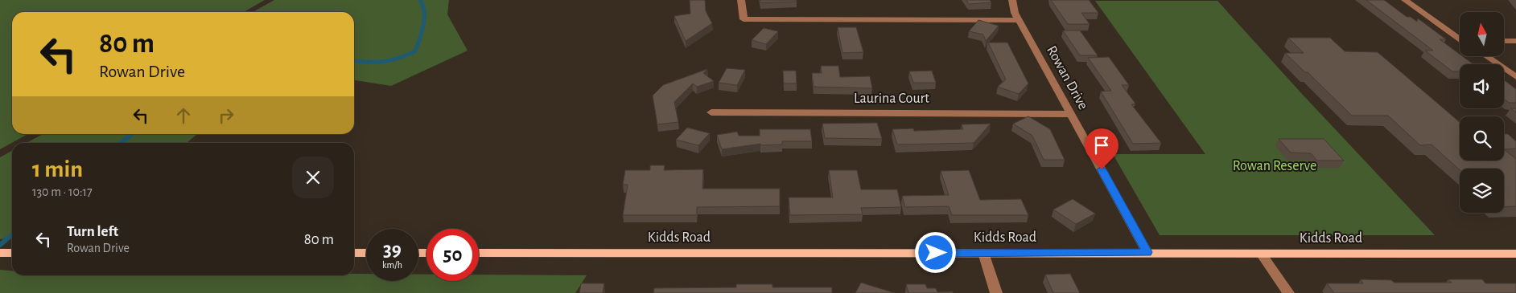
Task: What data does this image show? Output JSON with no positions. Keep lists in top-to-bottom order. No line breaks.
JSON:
{"streets":{"main road":["Kidds Road"],"street":["Rowan Drive","Laurina Court"]},"crossings":[["Rowan Drive","Laurina Court"],["Rowan Drive","Kidds Road"]],"parks":["Rowan Reserve"],"north":"top","page":{"turn":["80 m","Rowan Drive"],"heading":["1 min","130 m · 10:17"],"list":[{"name":"Turn left","note":"Rowan Drive","value":"80 m"}],"speed":"39 km/h","limit":"50"}}
